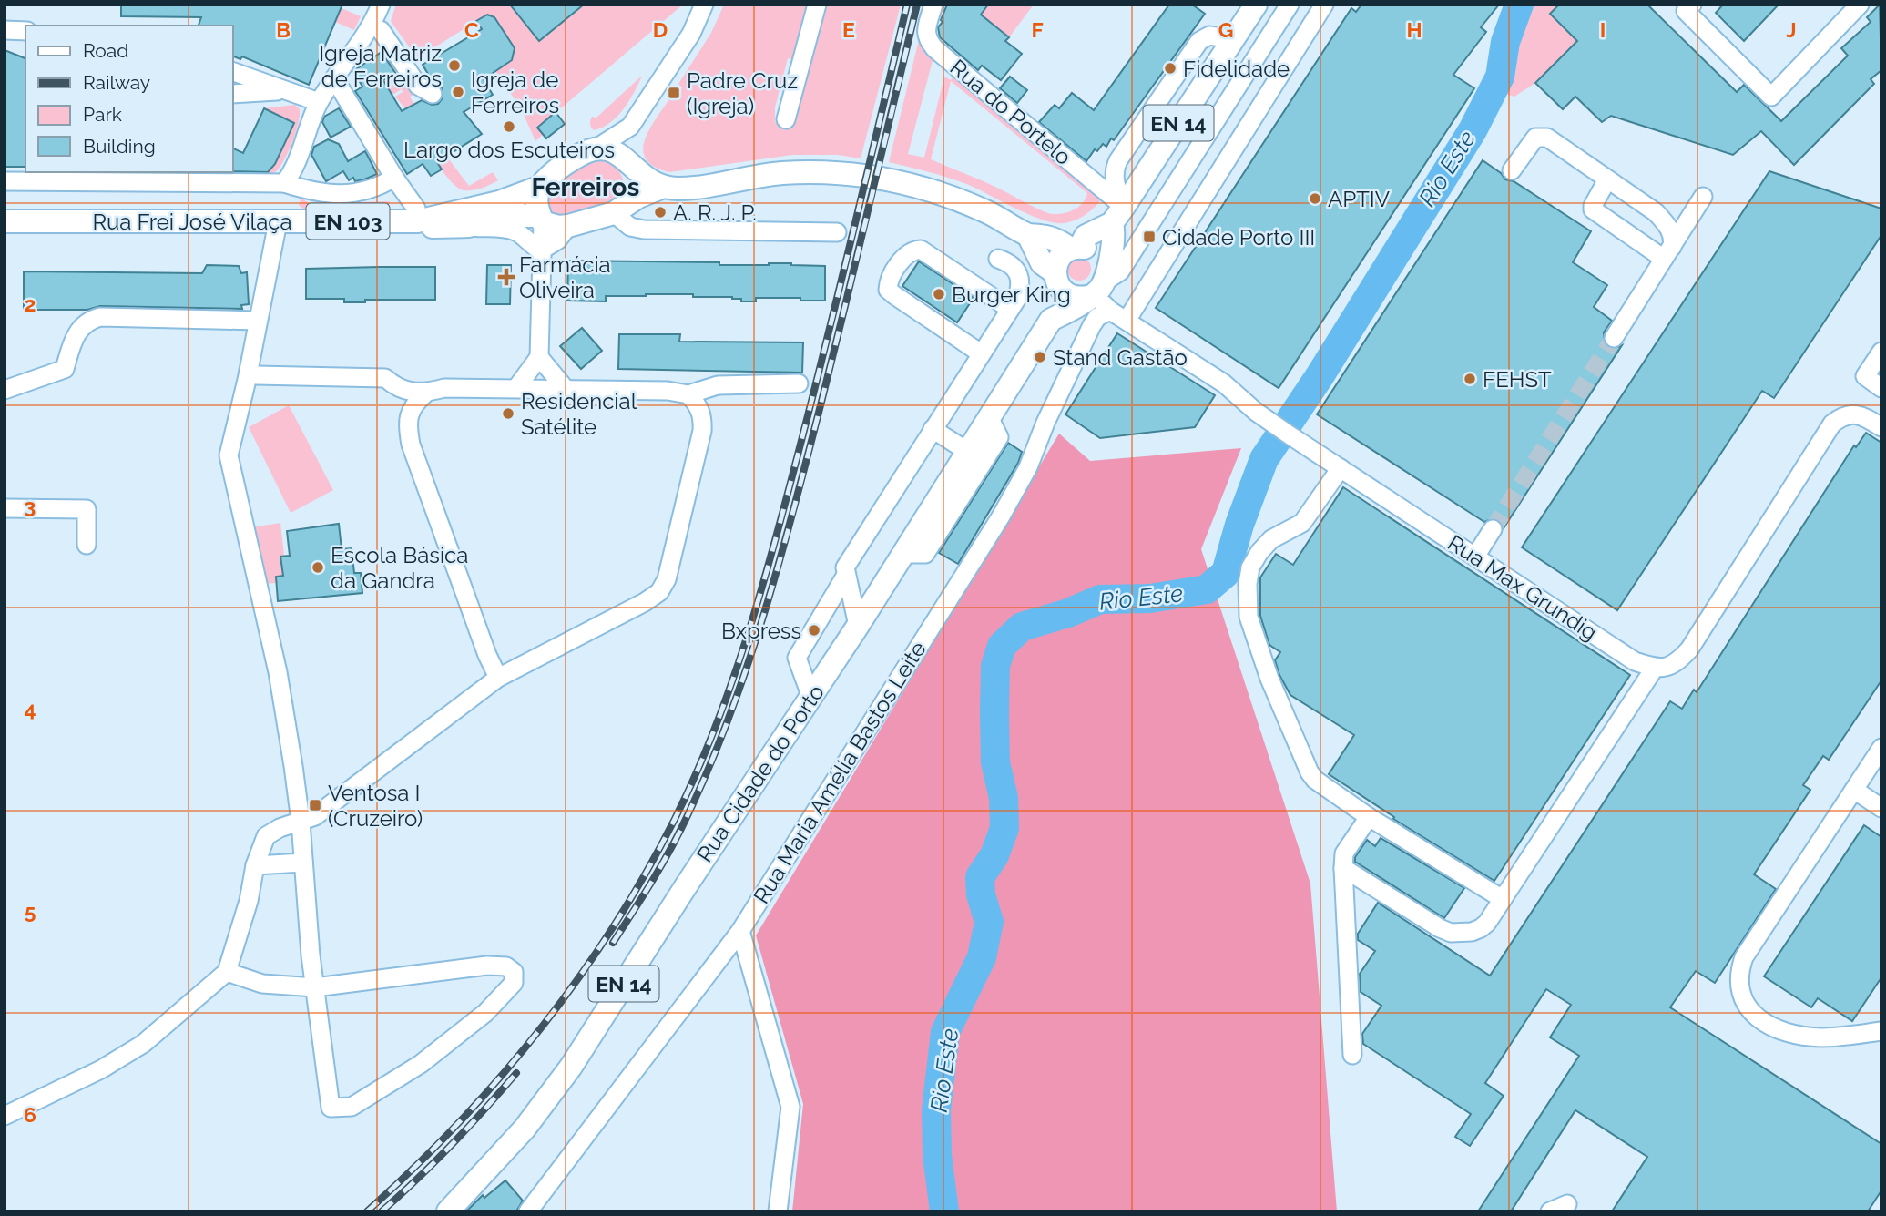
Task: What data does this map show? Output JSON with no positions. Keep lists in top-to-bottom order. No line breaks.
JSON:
{"streets":{"main road":["EN 14","Rua Frei José Vilaça","EN 103","Rua Cidade do Porto"],"street":["Rua do Portelo","Rua Max Grundig","Rua Maria Amélia Bastos Leite"]},"crossings":[["Rua do Portelo","Rua Cidade do Porto"],["Rua Frei José Vilaça","EN 103"],["Rua Frei José Vilaça","Rua Max Grundig"],["Rua Frei José Vilaça","Rua Cidade do Porto"],["Rua Max Grundig","Rua Maria Amélia Bastos Leite"],["Rua Max Grundig","Rua Cidade do Porto"]],"districts":["Ferreiros"],"water":["Rio Este"],"places":{"other":["Igreja Matriz de Ferreiros","Fidelidade","Igreja de Ferreiros","Largo dos Escuteiros","APTIV","A. R. J. P.","Burger King","Stand Gastāo","FEHST","Residencial Satélite","Escola Básica da Gandra","Bxpress"],"transit":["Padre Cruz (Igreja)","Cidade Porto III","Ventosa I (Cruzeiro)"],"health":["Farmácia Oliveira"]},"legend":["Road","Railway","Park","Building"],"grid":{"columns":["B","C","D","E","F","G","H","I","J"],"rows":["2","3","4","5","6"]}}
